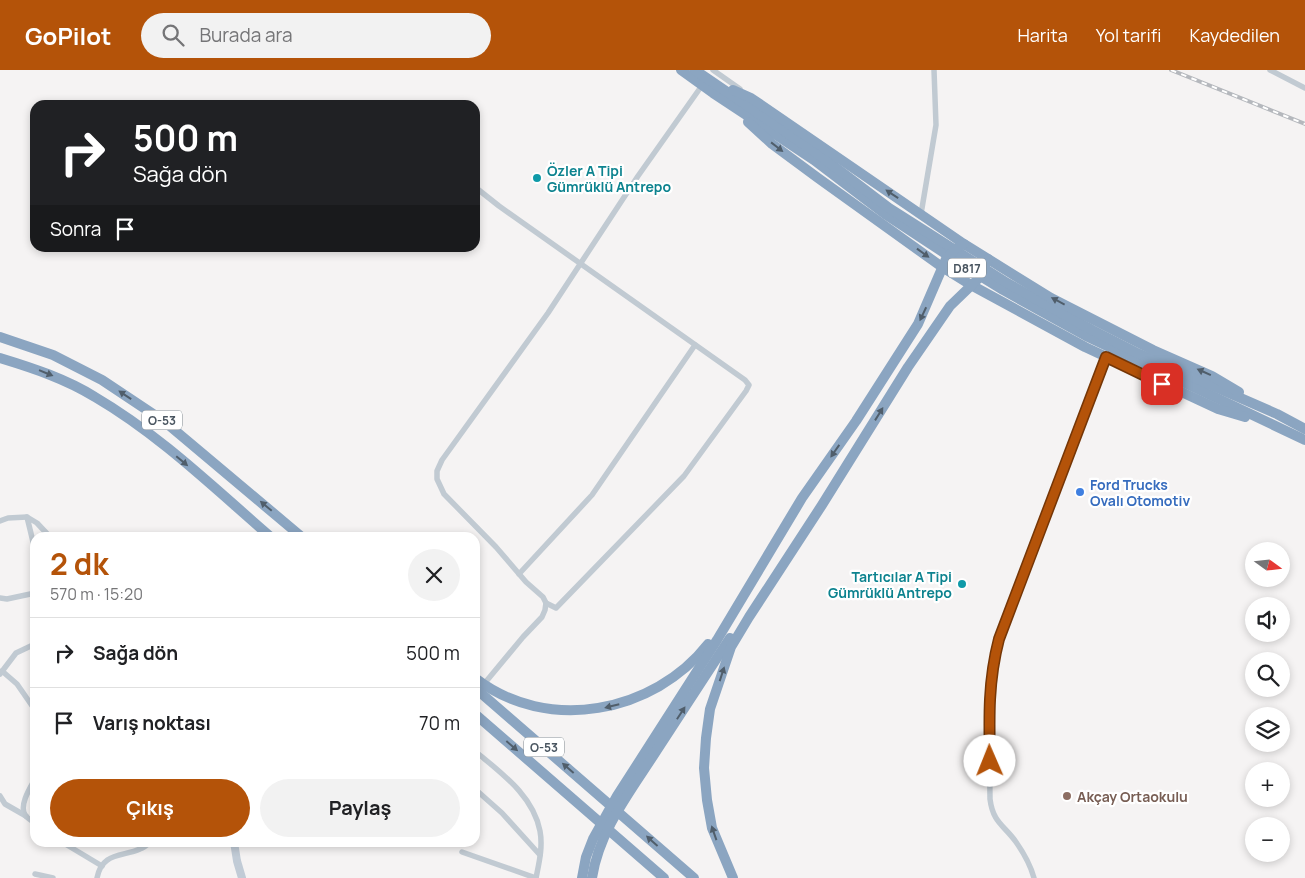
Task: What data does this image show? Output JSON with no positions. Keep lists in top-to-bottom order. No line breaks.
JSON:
{"streets":{"highway":["D817","O-53"]},"places":["Özler A Tipi Gümrüklü Antrepo","Ford Trucks Ovalı Otomotiv","Tartıcılar A Tipi Gümrüklü Antrepo","Akçay Ortaokulu"],"north":"right","page":{"header":"GoPilot","search":"Burada ara","nav":["Harita","Yol tarifi","Kaydedilen"],"turn":["500 m","Sağa dön"],"then":"Sonra","heading":["2 dk","570 m · 15:20"],"map_buttons":["+","−"],"list":[{"name":"Sağa dön","value":"500 m"},{"name":"Varış noktası","value":"70 m"}],"buttons":["Çıkış","Paylaş"]}}
